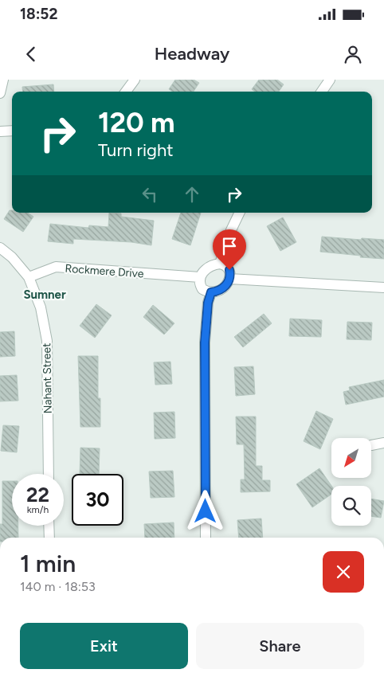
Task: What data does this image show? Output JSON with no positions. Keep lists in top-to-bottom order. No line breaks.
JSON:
{"streets":{"street":["Rockmere Drive","Nahant Street"]},"crossings":[["Rockmere Drive","Nahant Street"]],"districts":["Sumner"],"north":"bottom left","page":{"status":"18:52","header":"Headway","turn":["120 m","Turn right"],"speed":"22 km/h","limit":"30","heading":["1 min","140 m · 18:53"],"buttons":["Exit","Share"]}}
